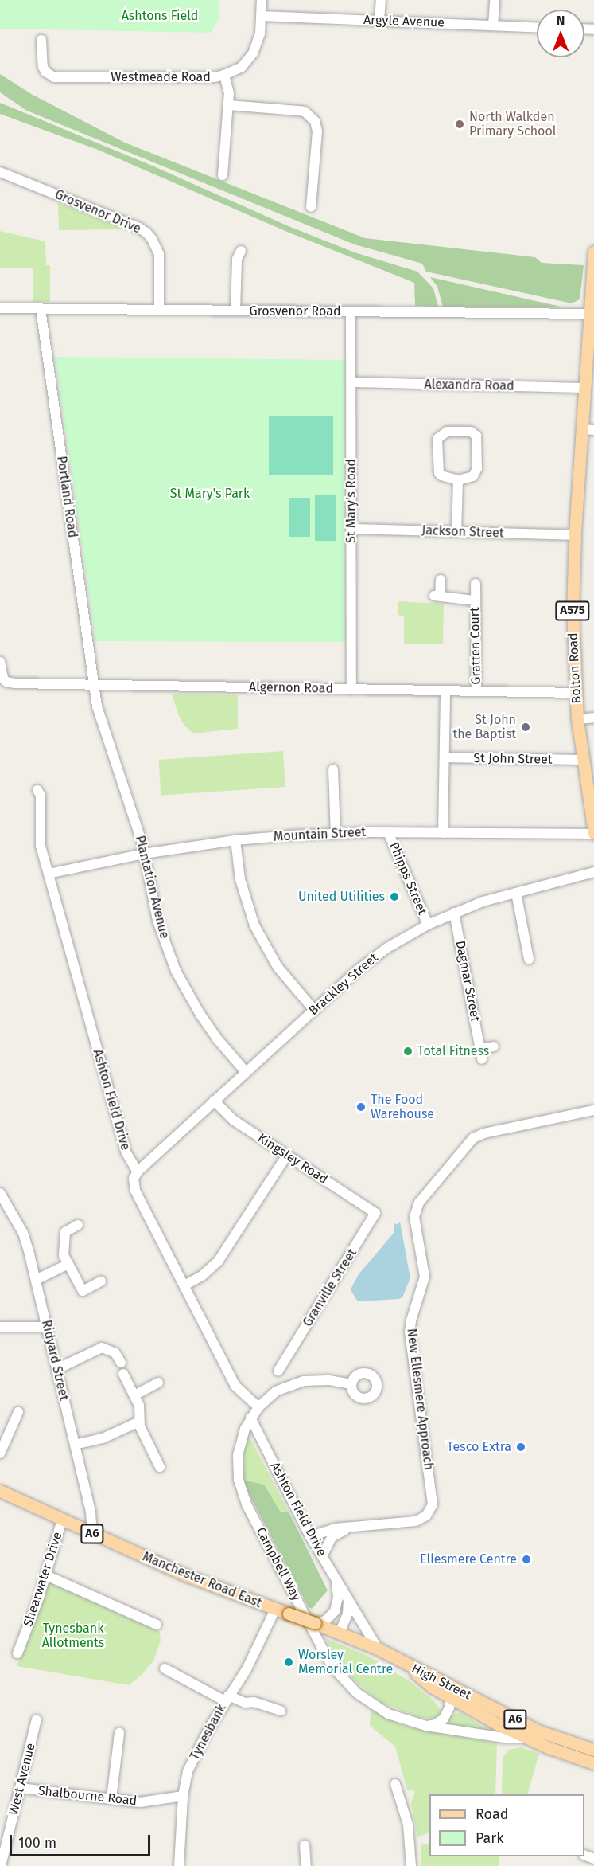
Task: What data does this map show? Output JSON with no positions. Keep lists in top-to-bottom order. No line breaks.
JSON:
{"streets":{"main road":["A575","Bolton Road","A6","Manchester Road East","High Street"],"street":["Argyle Avenue","Westmeade Road","Grosvenor Drive","Grosvenor Road","Alexandra Road","Portland Road","St Mary's Road","Jackson Street","Gratten Court","Algernon Road","St John Street","Mountain Street","Phipps Street","Plantation Avenue","Dagmar Street","Brackley Street","Ashton Field Drive","Kingsley Road","Granville Street","Ridyard Street","New Ellesmere Approach","Campbell Way","Shearwater Drive","Tynesbank","West Avenue","Shalbourne Road"]},"crossings":[["Argyle Avenue","Westmeade Road"],["Grosvenor Drive","Grosvenor Road"],["Grosvenor Road","Portland Road"],["Grosvenor Road","St Mary's Road"],["Grosvenor Road","A575"],["Alexandra Road","St Mary's Road"],["Alexandra Road","A575"],["Alexandra Road","Bolton Road"],["Portland Road","Algernon Road"],["Portland Road","Plantation Avenue"],["St Mary's Road","Jackson Street"],["St Mary's Road","Algernon Road"],["Jackson Street","Bolton Road"],["A575","Bolton Road"],["Gratten Court","Algernon Road"],["Bolton Road","Algernon Road"],["Bolton Road","St John Street"],["Bolton Road","Mountain Street"],["Algernon Road","Plantation Avenue"],["Mountain Street","Phipps Street"],["Mountain Street","Plantation Avenue"],["Mountain Street","Ashton Field Drive"],["Phipps Street","Brackley Street"],["Plantation Avenue","Brackley Street"],["Dagmar Street","Brackley Street"],["Brackley Street","Ashton Field Drive"],["Brackley Street","Kingsley Road"],["Ashton Field Drive","New Ellesmere Approach"],["Ashton Field Drive","Campbell Way"],["Ashton Field Drive","Manchester Road East"],["Kingsley Road","Granville Street"],["Ridyard Street","Manchester Road East"],["Campbell Way","High Street"],["Shearwater Drive","Manchester Road East"],["Manchester Road East","High Street"],["Manchester Road East","Tynesbank"],["Tynesbank","Shalbourne Road"],["West Avenue","Shalbourne Road"]],"parks":["Ashtons Field","St Mary's Park","Tynesbank Allotments"],"places":["North Walkden Primary School","St John the Baptist","United Utilities","Total Fitness","The Food Warehouse","Tesco Extra","Ellesmere Centre","Worsley Memorial Centre"],"legend":["Road","Park"],"scale_bar":"100 m","north":"top"}
